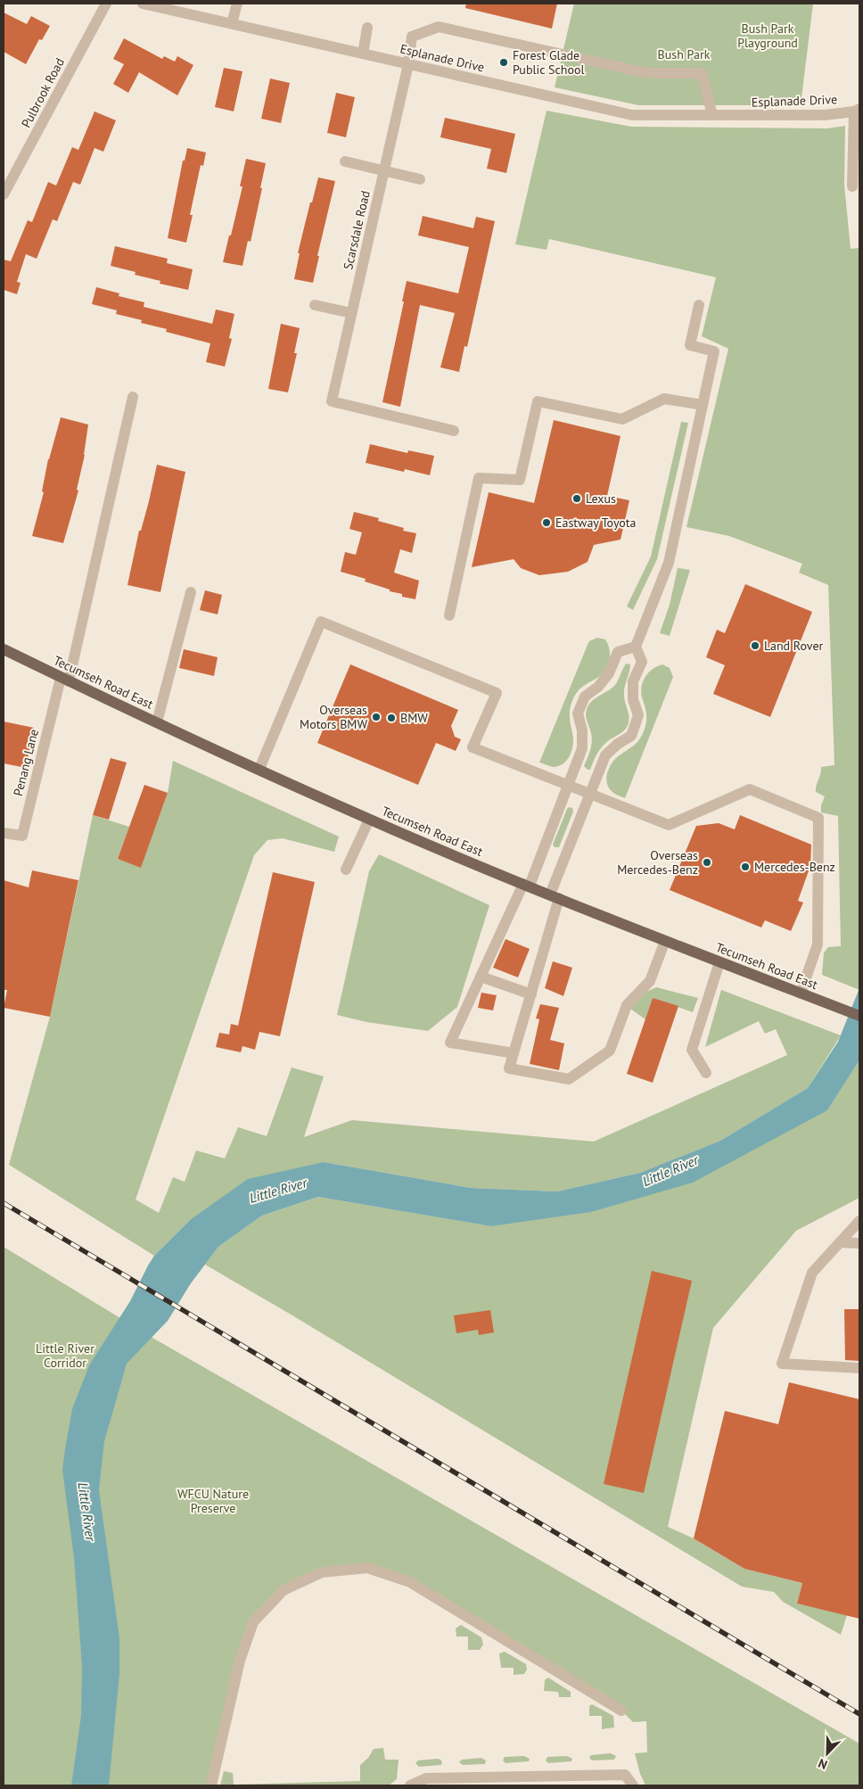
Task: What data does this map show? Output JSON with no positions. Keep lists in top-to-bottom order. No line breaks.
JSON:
{"streets":{"main road":["Tecumseh Road East"],"street":["Esplanade Drive","Pulbrook Road","Scarsdale Road","Penang Lane"]},"crossings":[["Esplanade Drive","Scarsdale Road"],["Tecumseh Road East","Penang Lane"]],"water":["Little River"],"parks":["Bush Park Playground","Bush Park","Little River Corridor","WFCU Nature Preserve"],"places":["Forest Glade Public School","Lexus","Eastway Toyota","Land Rover","Overseas Motors BMW","BMW","Overseas Mercedes-Benz","Mercedes-Benz"],"north":"bottom left"}
